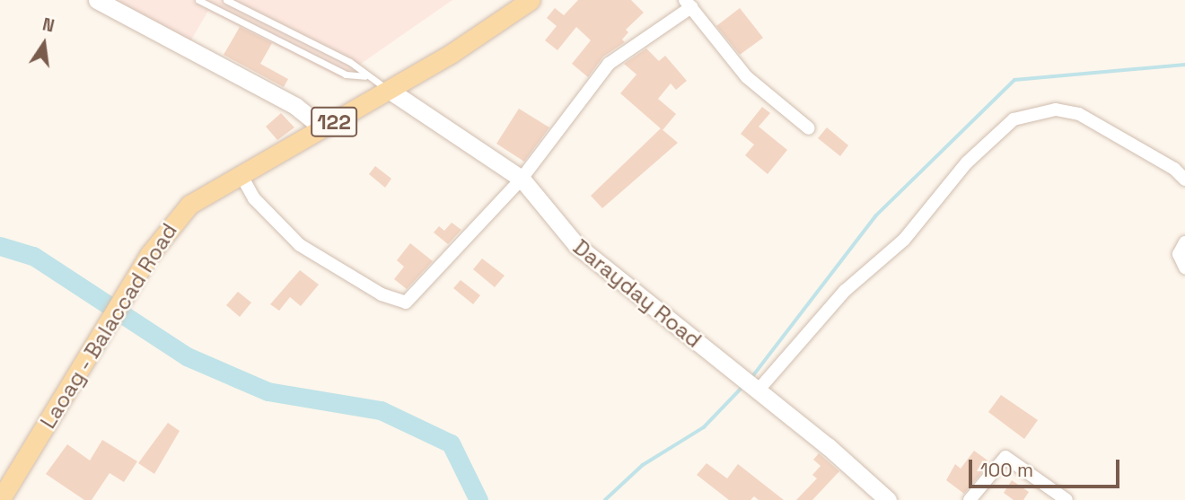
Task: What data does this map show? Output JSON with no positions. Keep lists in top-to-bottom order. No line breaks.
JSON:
{"streets":{"main road":["122","Laoag - Balaccad Road"],"street":["Darayday Road"]},"crossings":[["Darayday Road","Laoag - Balaccad Road"]],"scale_bar":"100 m","north":"top"}
